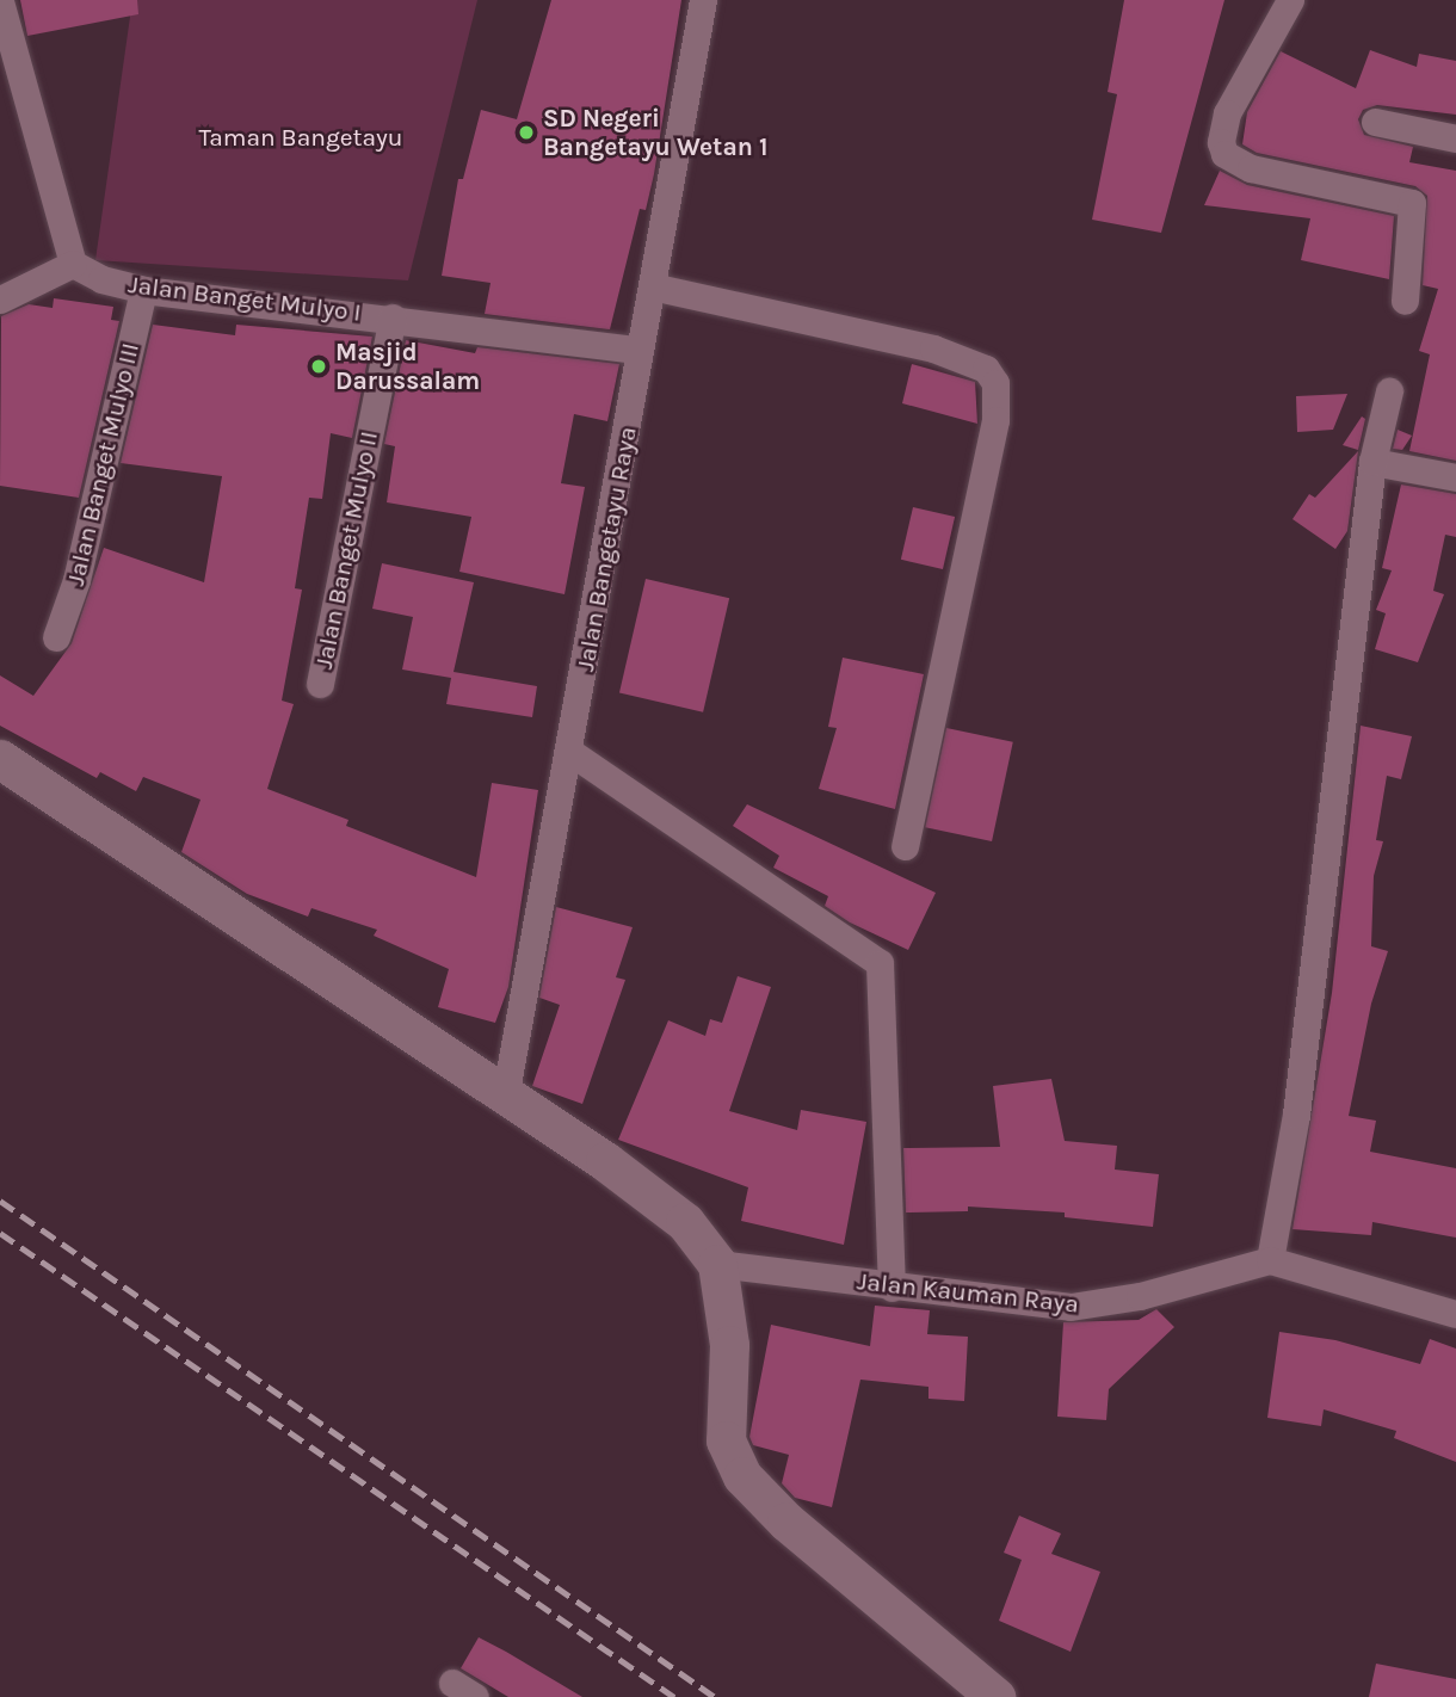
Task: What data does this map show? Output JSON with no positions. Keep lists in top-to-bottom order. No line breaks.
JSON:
{"streets":{"street":["Jalan Banget Mulyo I","Jalan Banget Mulyo III","Jalan Bangetayu Raya","Jalan Banget Mulyo II","Jalan Kauman Raya"]},"crossings":[["Jalan Banget Mulyo I","Jalan Banget Mulyo III"],["Jalan Banget Mulyo I","Jalan Bangetayu Raya"],["Jalan Banget Mulyo I","Jalan Banget Mulyo II"]],"parks":["Taman Bangetayu"],"places":["SD Negeri Bangetayu Wetan 1","Masjid Darussalam"]}
